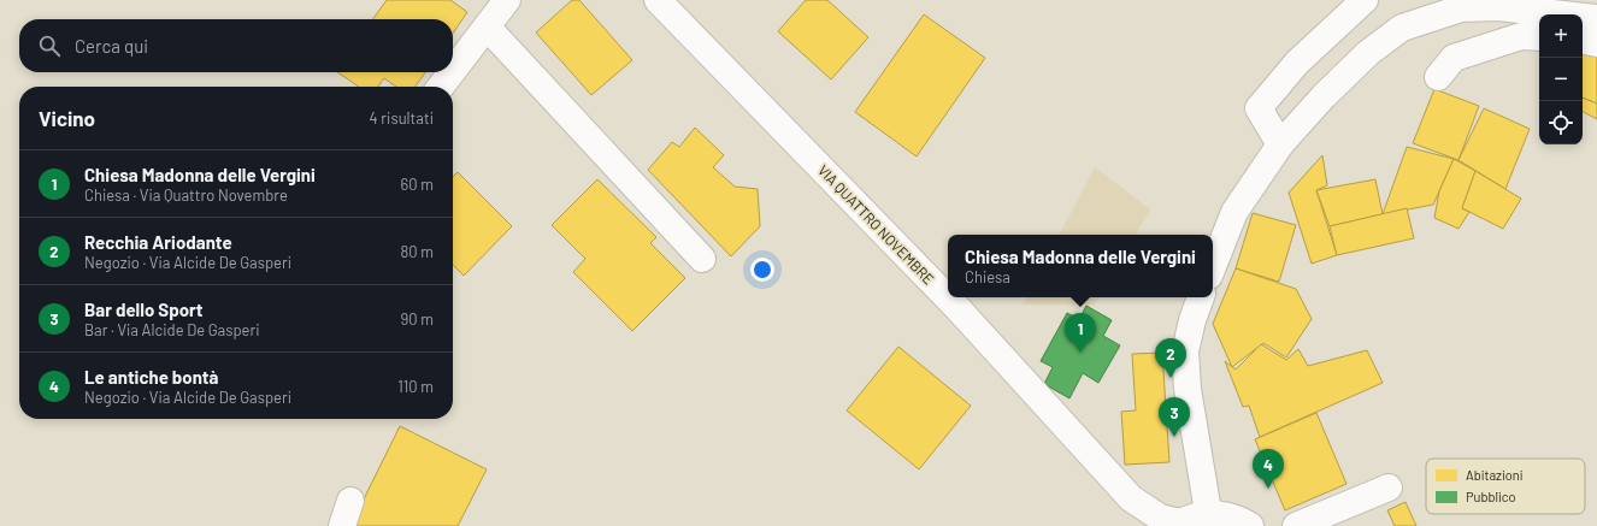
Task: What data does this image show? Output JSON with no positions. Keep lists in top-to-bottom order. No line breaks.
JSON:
{"streets":{"main road":["VIA QUATTRO NOVEMBRE"]},"legend":["Abitazioni","Pubblico"],"page":{"map_buttons":["+","−"],"search":"Cerca qui","heading":["Vicino","4 risultati"],"list":[{"mark":"1","name":"Chiesa Madonna delle Vergini","note":"Chiesa · Via Quattro Novembre","value":"60 m"},{"mark":"2","name":"Recchia Ariodante","note":"Negozio · Via Alcide De Gasperi","value":"80 m"},{"mark":"3","name":"Bar dello Sport","note":"Bar · Via Alcide De Gasperi","value":"90 m"},{"mark":"4","name":"Le antiche bontà","note":"Negozio · Via Alcide De Gasperi","value":"110 m"}],"popup":["Chiesa Madonna delle Vergini","Chiesa"],"pins":["1","2","3","4"]}}
